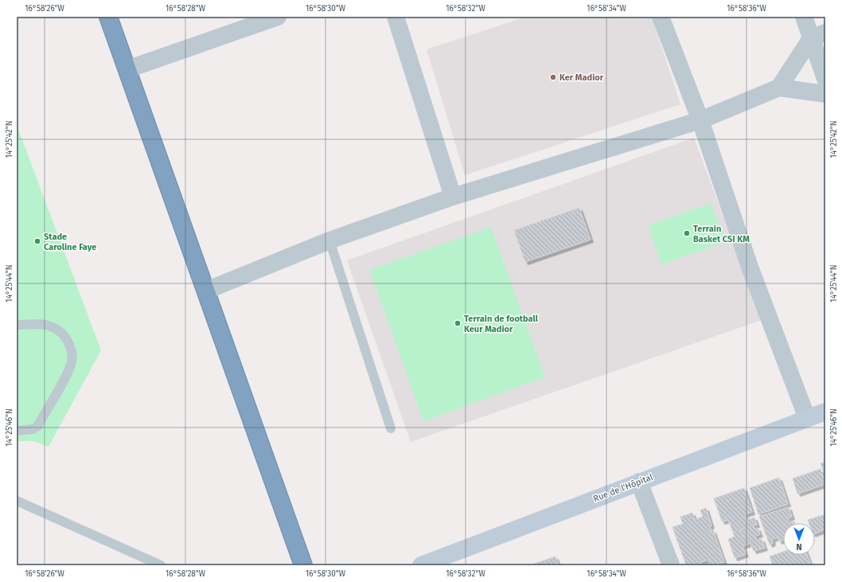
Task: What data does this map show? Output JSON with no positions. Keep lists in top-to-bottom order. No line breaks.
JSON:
{"streets":{"main road":["Rue de l'Hôpital"]},"places":["Ker Madior","Terrain Basket CSI KM","Stade Caroline Faye","Terrain de football Keur Madior"],"north":"bottom","coordinates":["16°58'26\"W","16°58'28\"W","16°58'30\"W","16°58'32\"W","16°58'34\"W","16°58'36\"W","14°25'42\"N","14°25'44\"N","14°25'46\"N"]}
